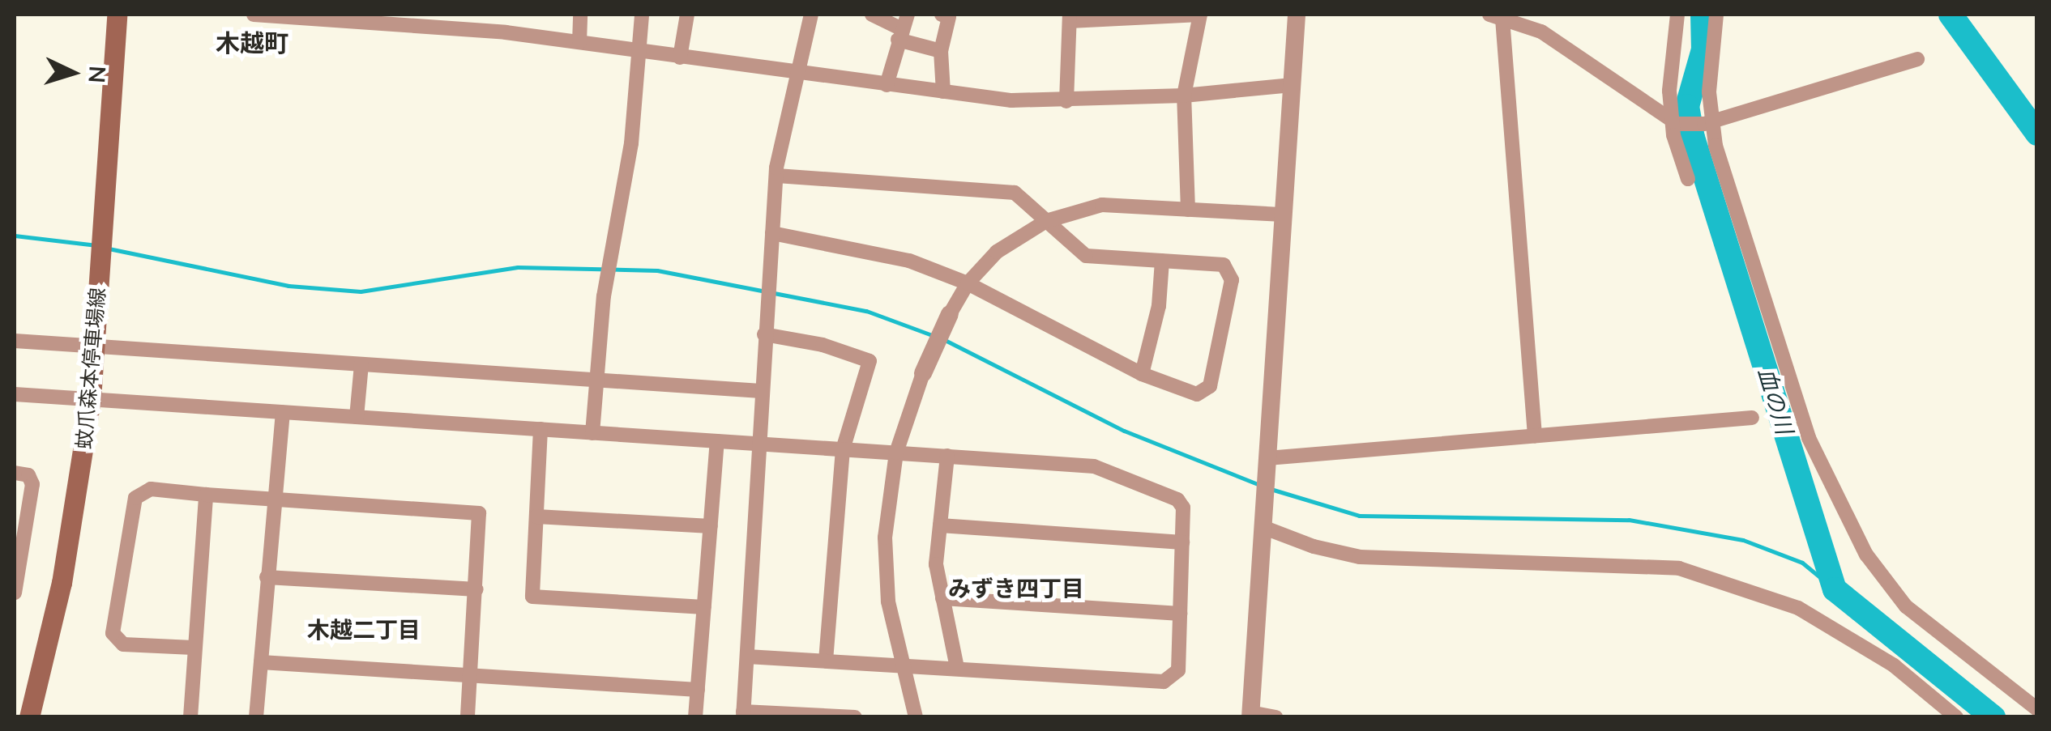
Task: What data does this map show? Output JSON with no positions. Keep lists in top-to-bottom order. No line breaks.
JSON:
{"streets":{"main road":["蚊爪森本停車場線"]},"districts":["木越町","みずき四丁目","木越二丁目"],"water":["血の川"],"north":"right"}
